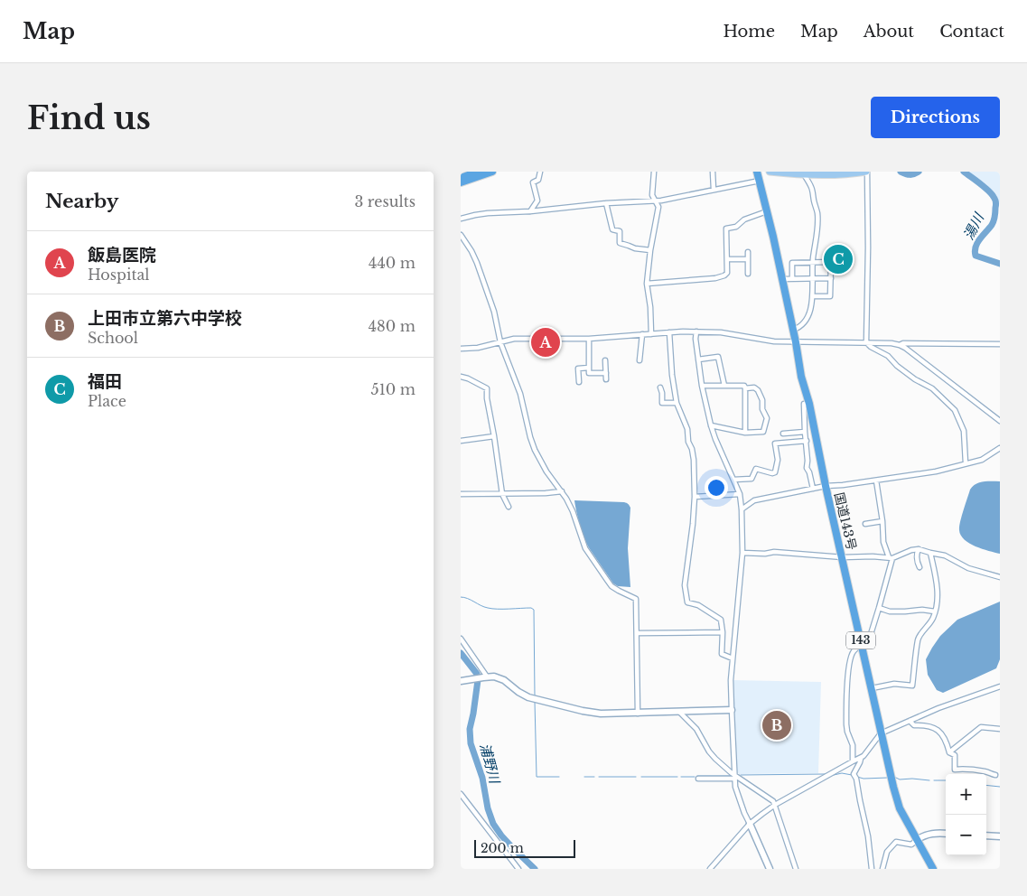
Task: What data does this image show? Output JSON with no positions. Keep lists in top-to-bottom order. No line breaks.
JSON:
{"streets":{"highway":["国道143号","143"]},"water":["湯川","浦野川"],"scale_bar":"200 m","page":{"header":"Map","nav":["Home","Map","About","Contact"],"buttons":"Directions","title":"Find us","heading":["Nearby","3 results"],"list":[{"mark":"A","name":"飯島医院","note":"Hospital","value":"440 m"},{"mark":"B","name":"上田市立第六中学校","note":"School","value":"480 m"},{"mark":"C","name":"福田","note":"Place","value":"510 m"}],"pins":["C","A","B"],"map_buttons":["+","−"],"scale":"200 m"}}
